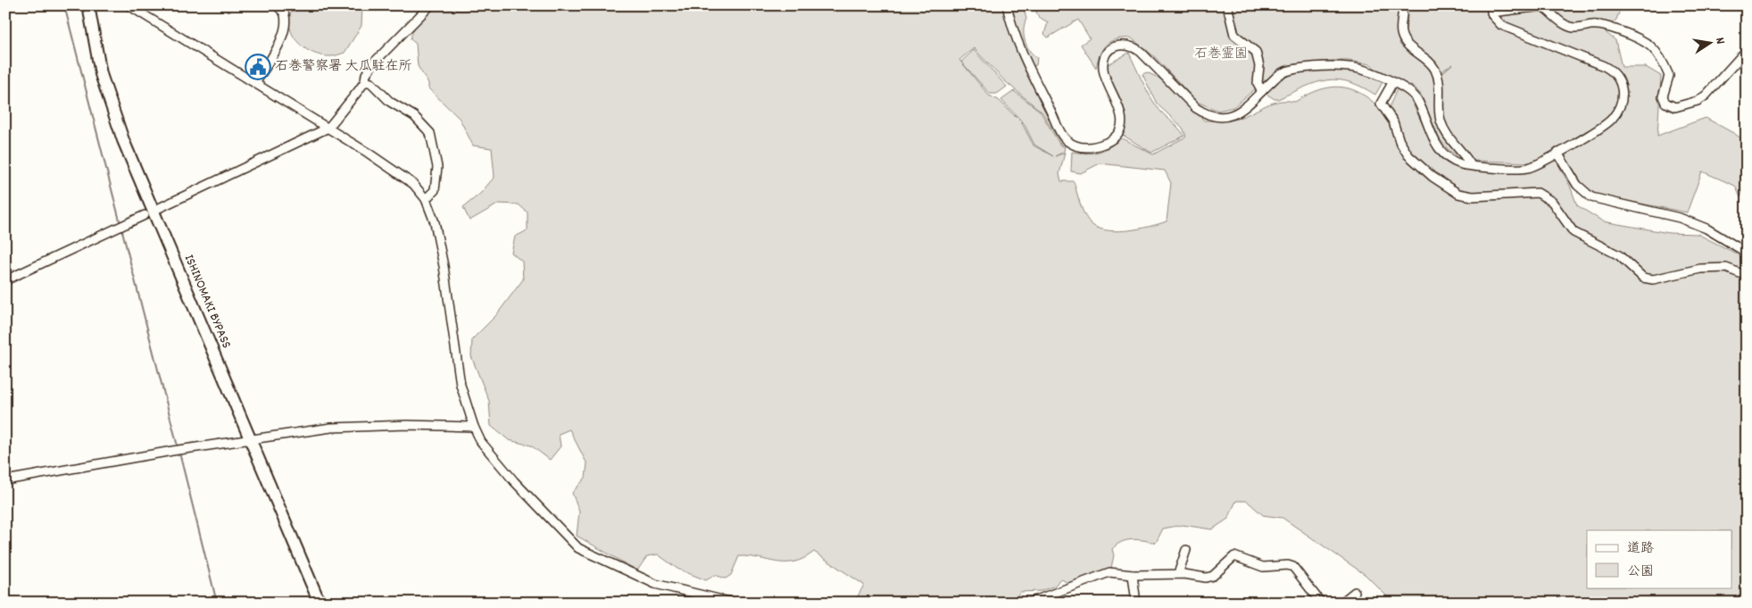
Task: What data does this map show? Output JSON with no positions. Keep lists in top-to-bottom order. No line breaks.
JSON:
{"streets":{"highway":["ISHINOMAKI BYPASS"]},"parks":["石巻霊園"],"places":{"public building":["石巻警察署 大瓜駐在所"]},"legend":["道路","公園"],"north":"right"}
